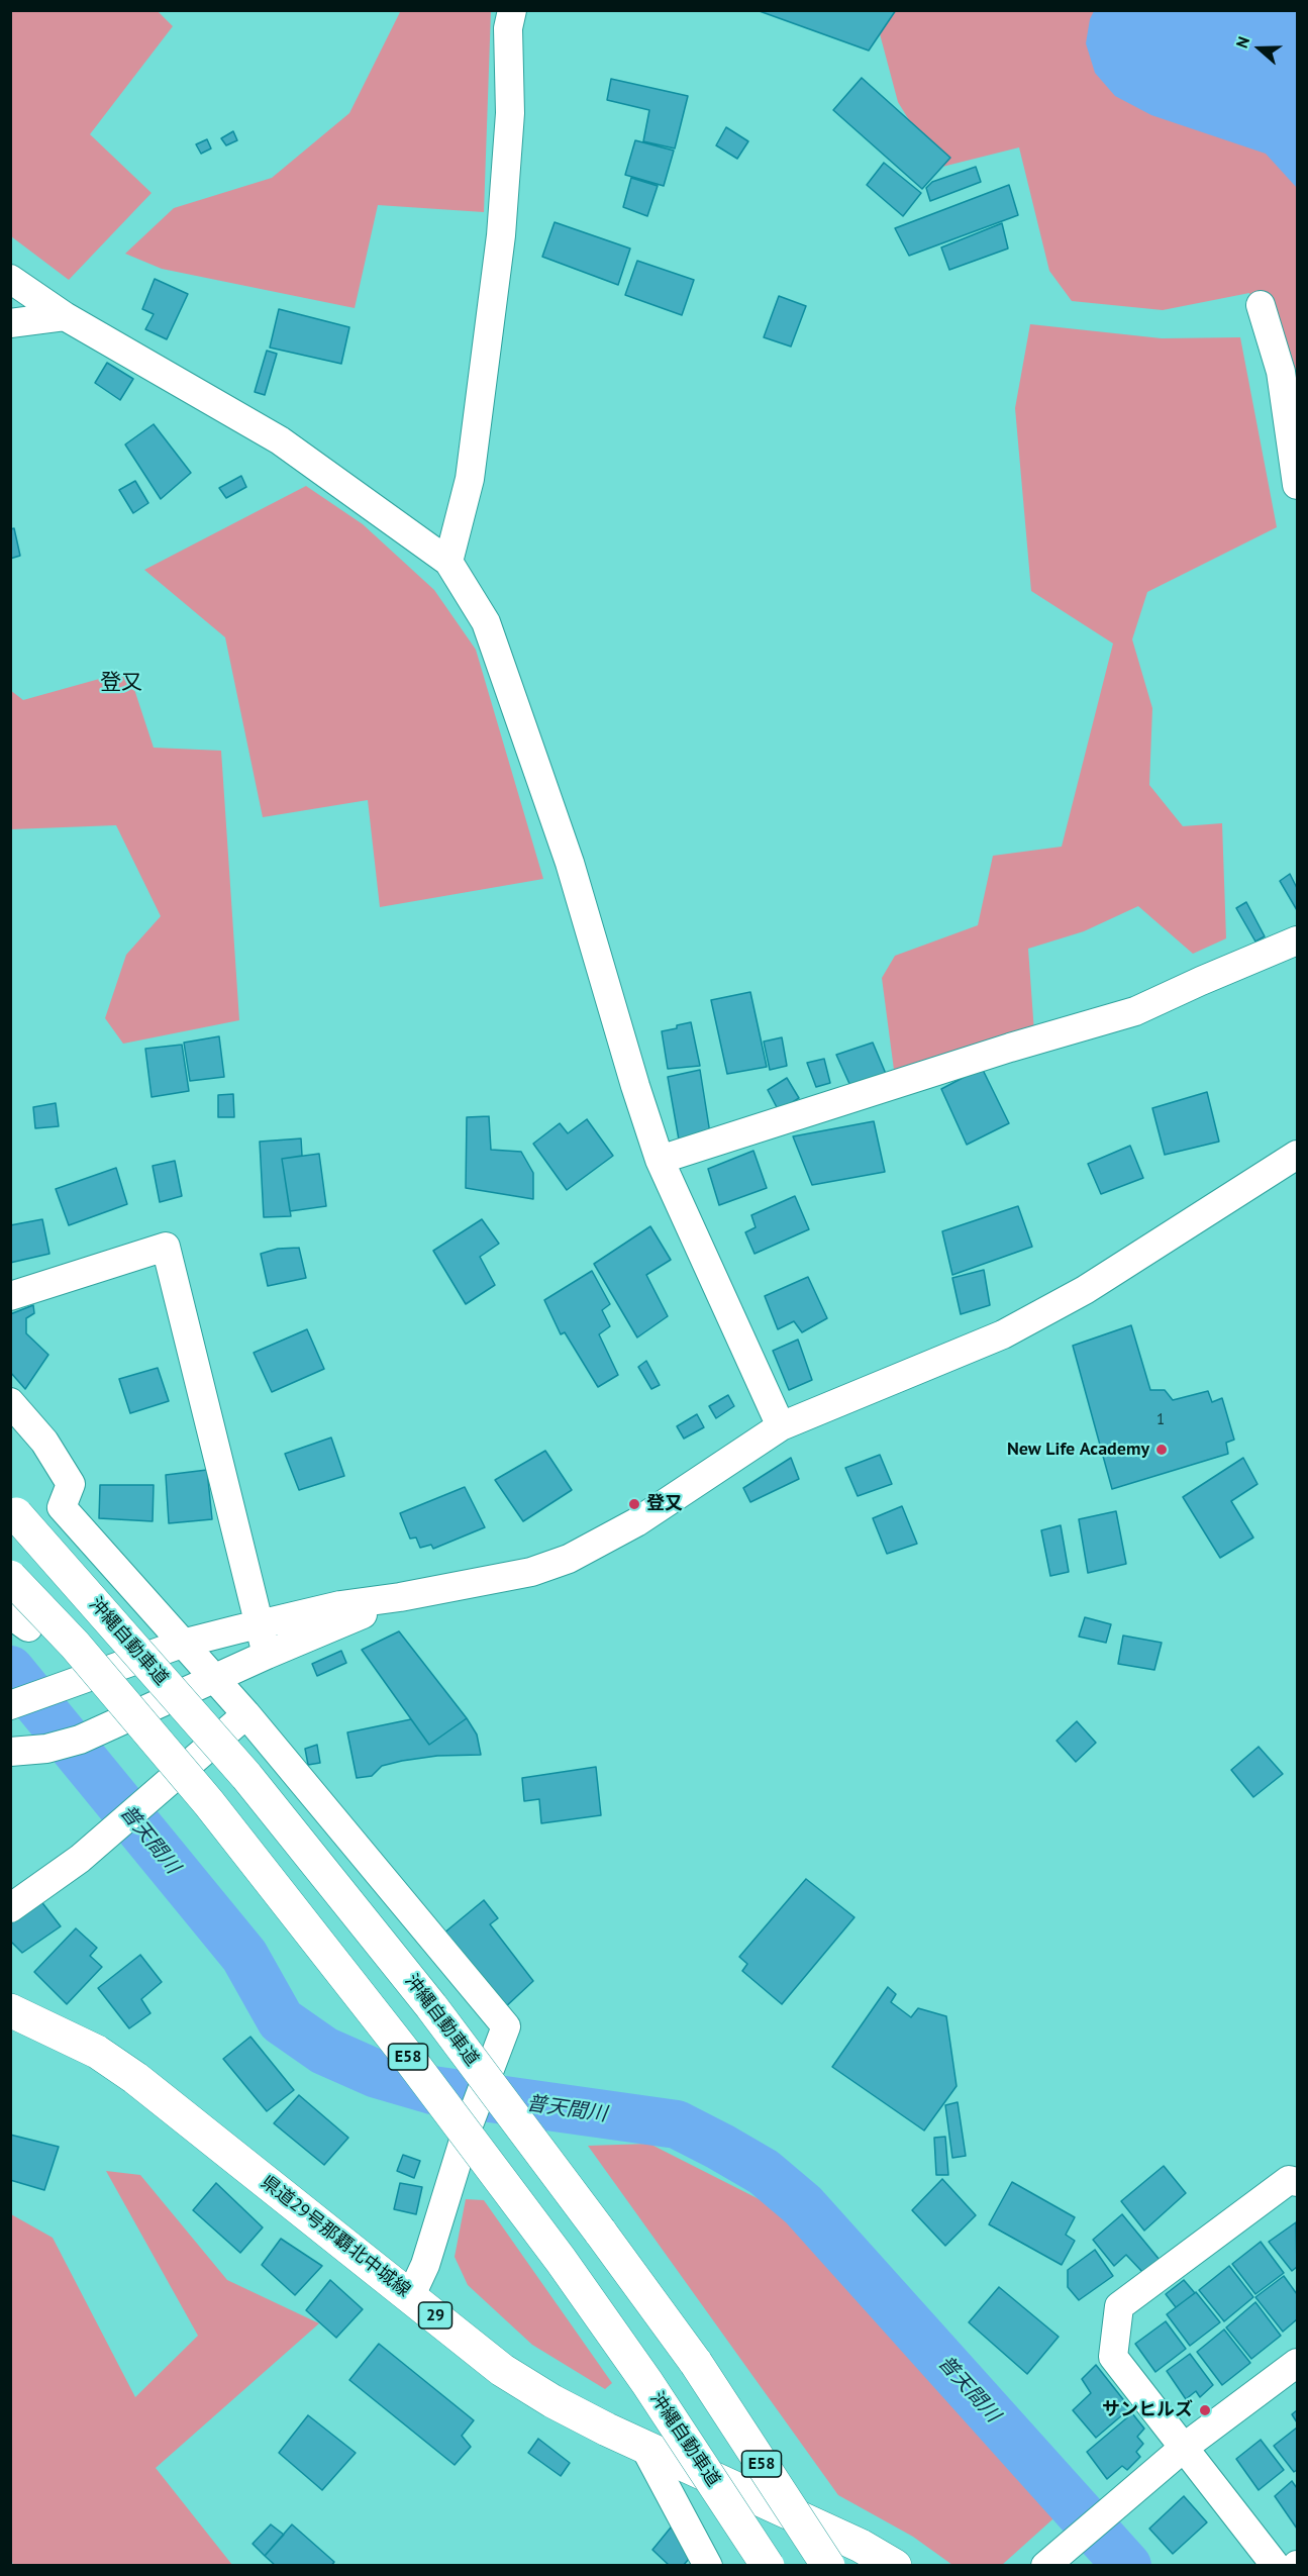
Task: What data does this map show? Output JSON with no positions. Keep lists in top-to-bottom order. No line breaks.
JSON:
{"streets":{"main road":["沖縄自動車道","E58","県道29号那覇北中城線","29"]},"districts":["登又"],"water":["普天間川"],"places":["New Life Academy","登又","サンヒルズ"],"house_numbers":["1"],"north":"left"}
